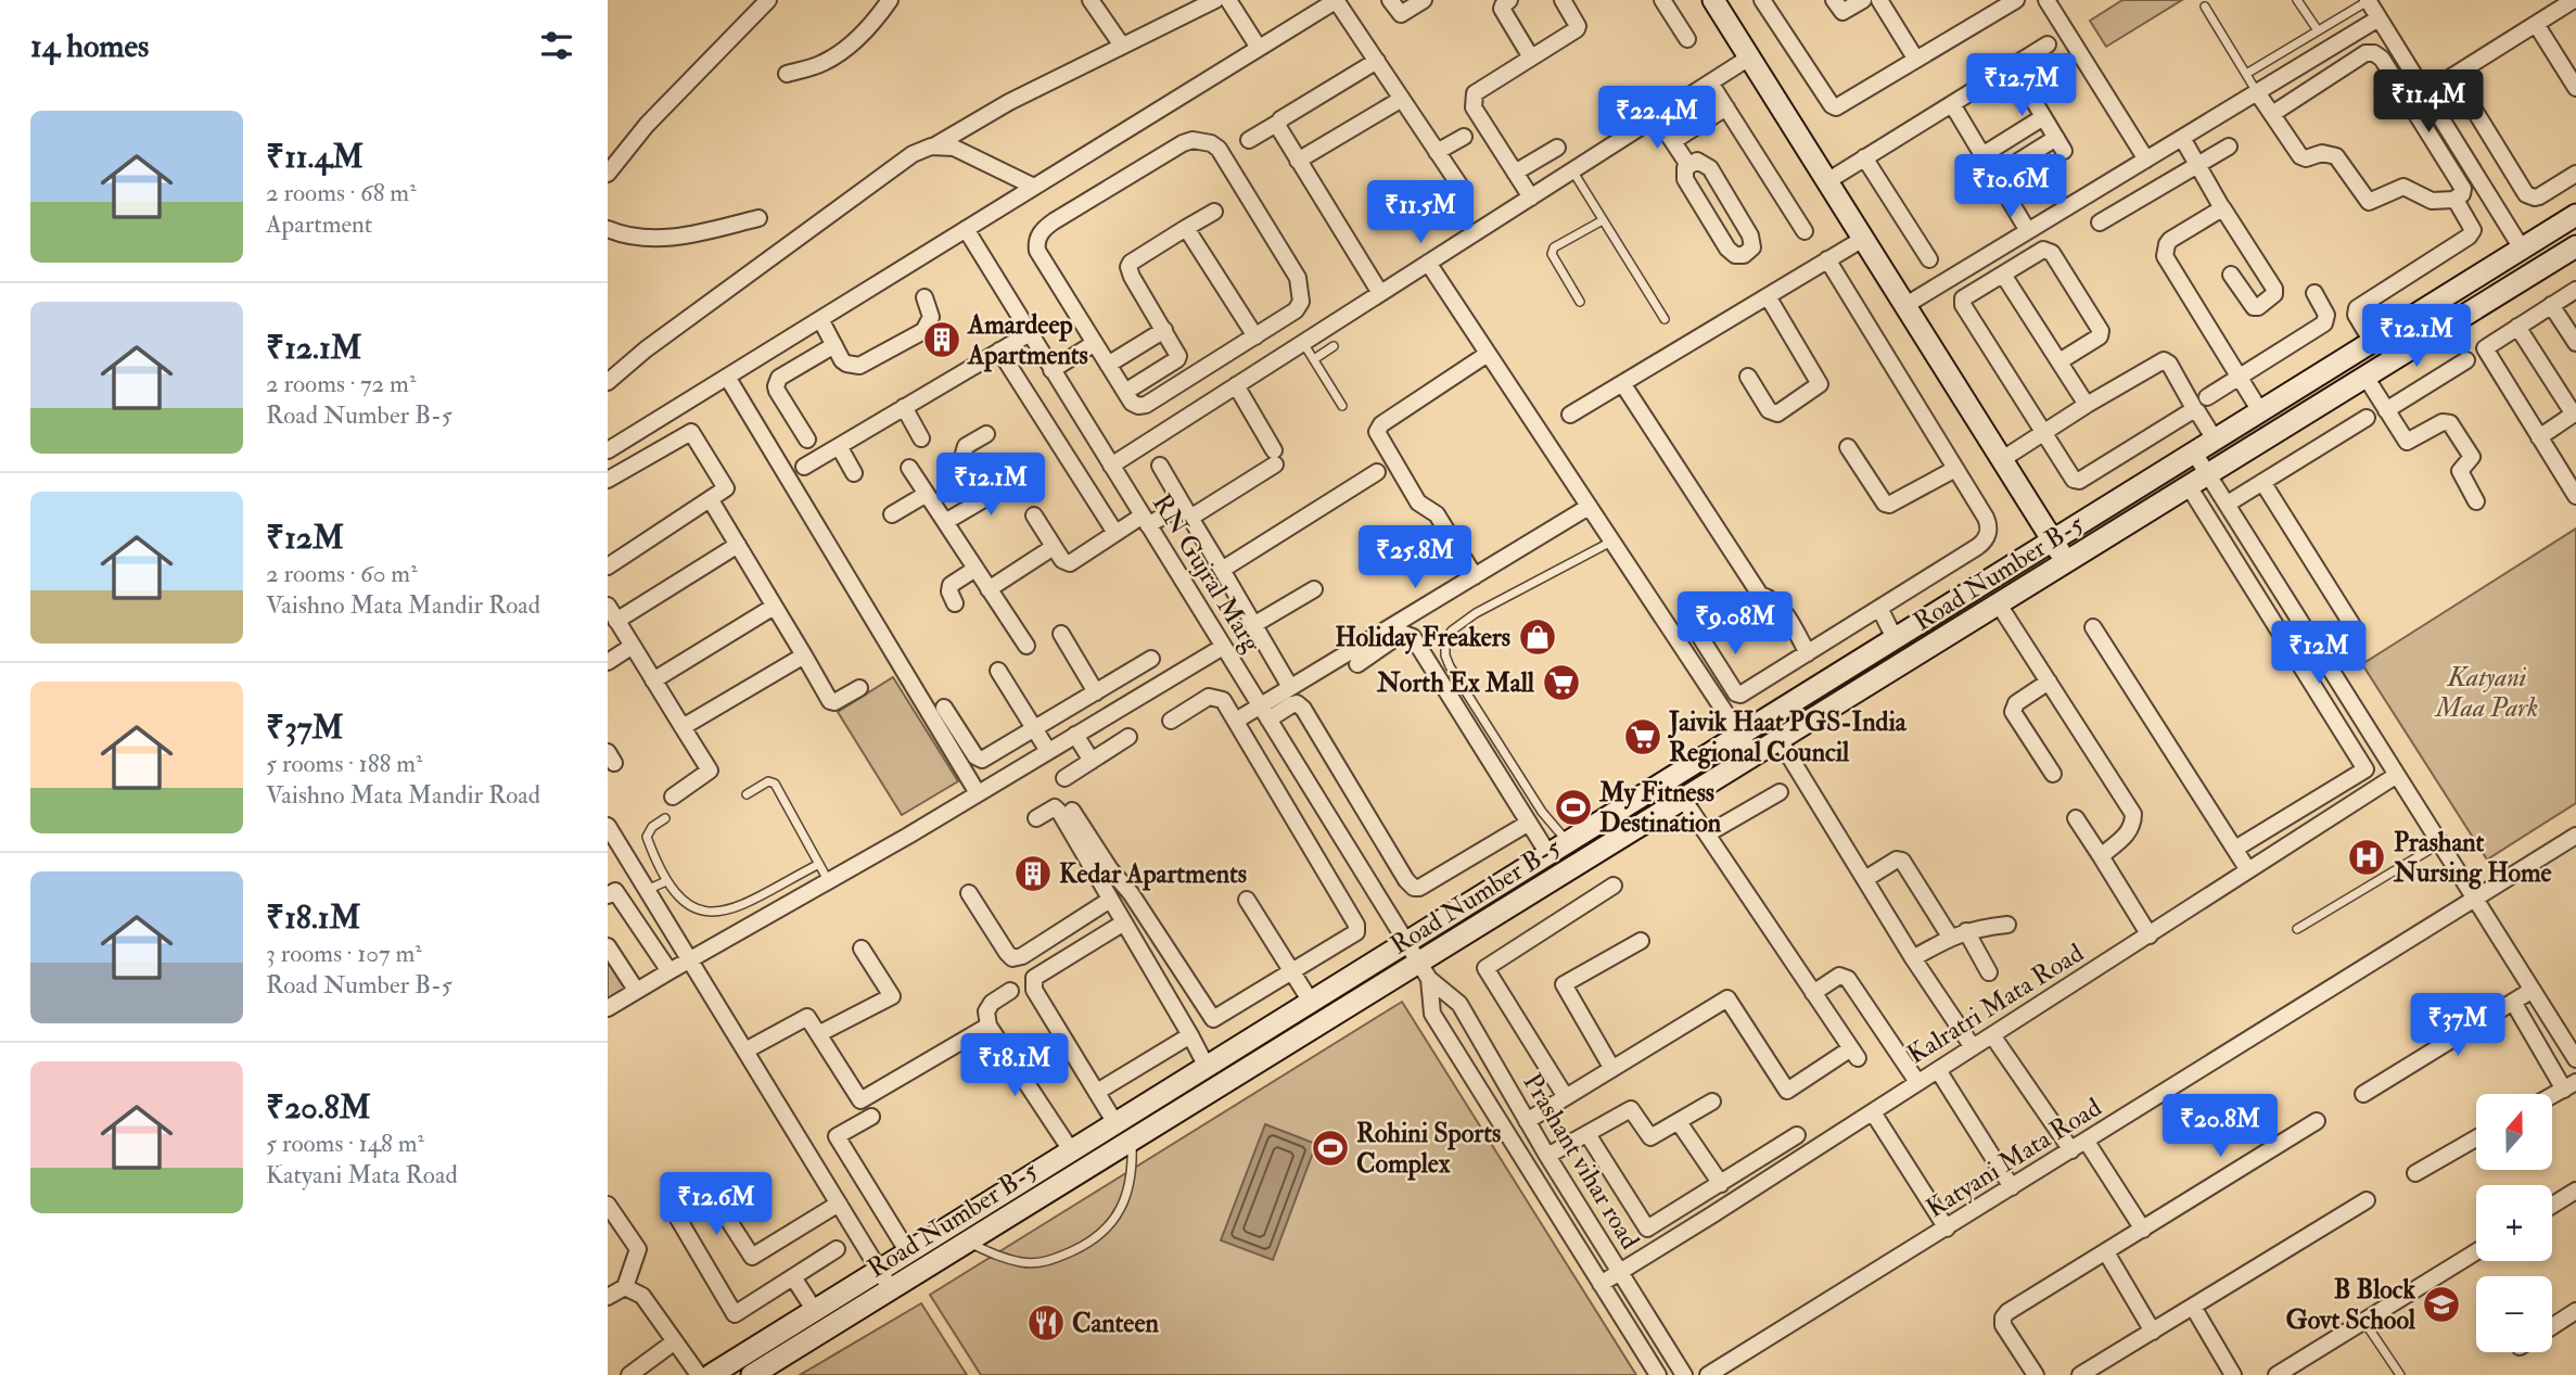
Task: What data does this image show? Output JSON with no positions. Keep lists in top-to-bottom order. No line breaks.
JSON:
{"streets":{"street":["RN Gujral Marg","Road Number B-5","Kalratri Mata Road","Katyani Mata Road","Prashant vihar road"]},"crossings":[["RN Gujral Marg","Prashant vihar road"],["Road Number B-5","Prashant vihar road"],["Kalratri Mata Road","Prashant vihar road"]],"parks":["Katyani Maa Park"],"places":{"building":["Amardeep Apartments","Kedar Apartments"],"shop":["Holiday Freakers"],"supermarket":["North Ex Mall","Jaivik Haat PGS-India Regional Council"],"sports":["My Fitness Destination","Rohini Sports Complex"],"hospital":["Prashant Nursing Home"],"school or university":["B Block Govt School"],"restaurant":["Canteen"]},"north":"top","page":{"heading":"14 homes","price":["₹12.7M","₹11.4M","₹22.4M","₹10.6M","₹11.5M","₹12.1M","₹12.1M","₹25.8M","₹9.08M","₹12M","₹37M","₹18.1M","₹20.8M","₹12.6M"],"list":[{"name":"₹11.4M","note":"2 rooms · 68 m² · Apartment"},{"name":"₹12.1M","note":"2 rooms · 72 m² · Road Number B-5"},{"name":"₹12M","note":"2 rooms · 60 m² · Vaishno Mata Mandir Road"},{"name":"₹37M","note":"5 rooms · 188 m² · Vaishno Mata Mandir Road"},{"name":"₹18.1M","note":"3 rooms · 107 m² · Road Number B-5"},{"name":"₹20.8M","note":"5 rooms · 148 m² · Katyani Mata Road"}],"map_buttons":["+","−"]}}
